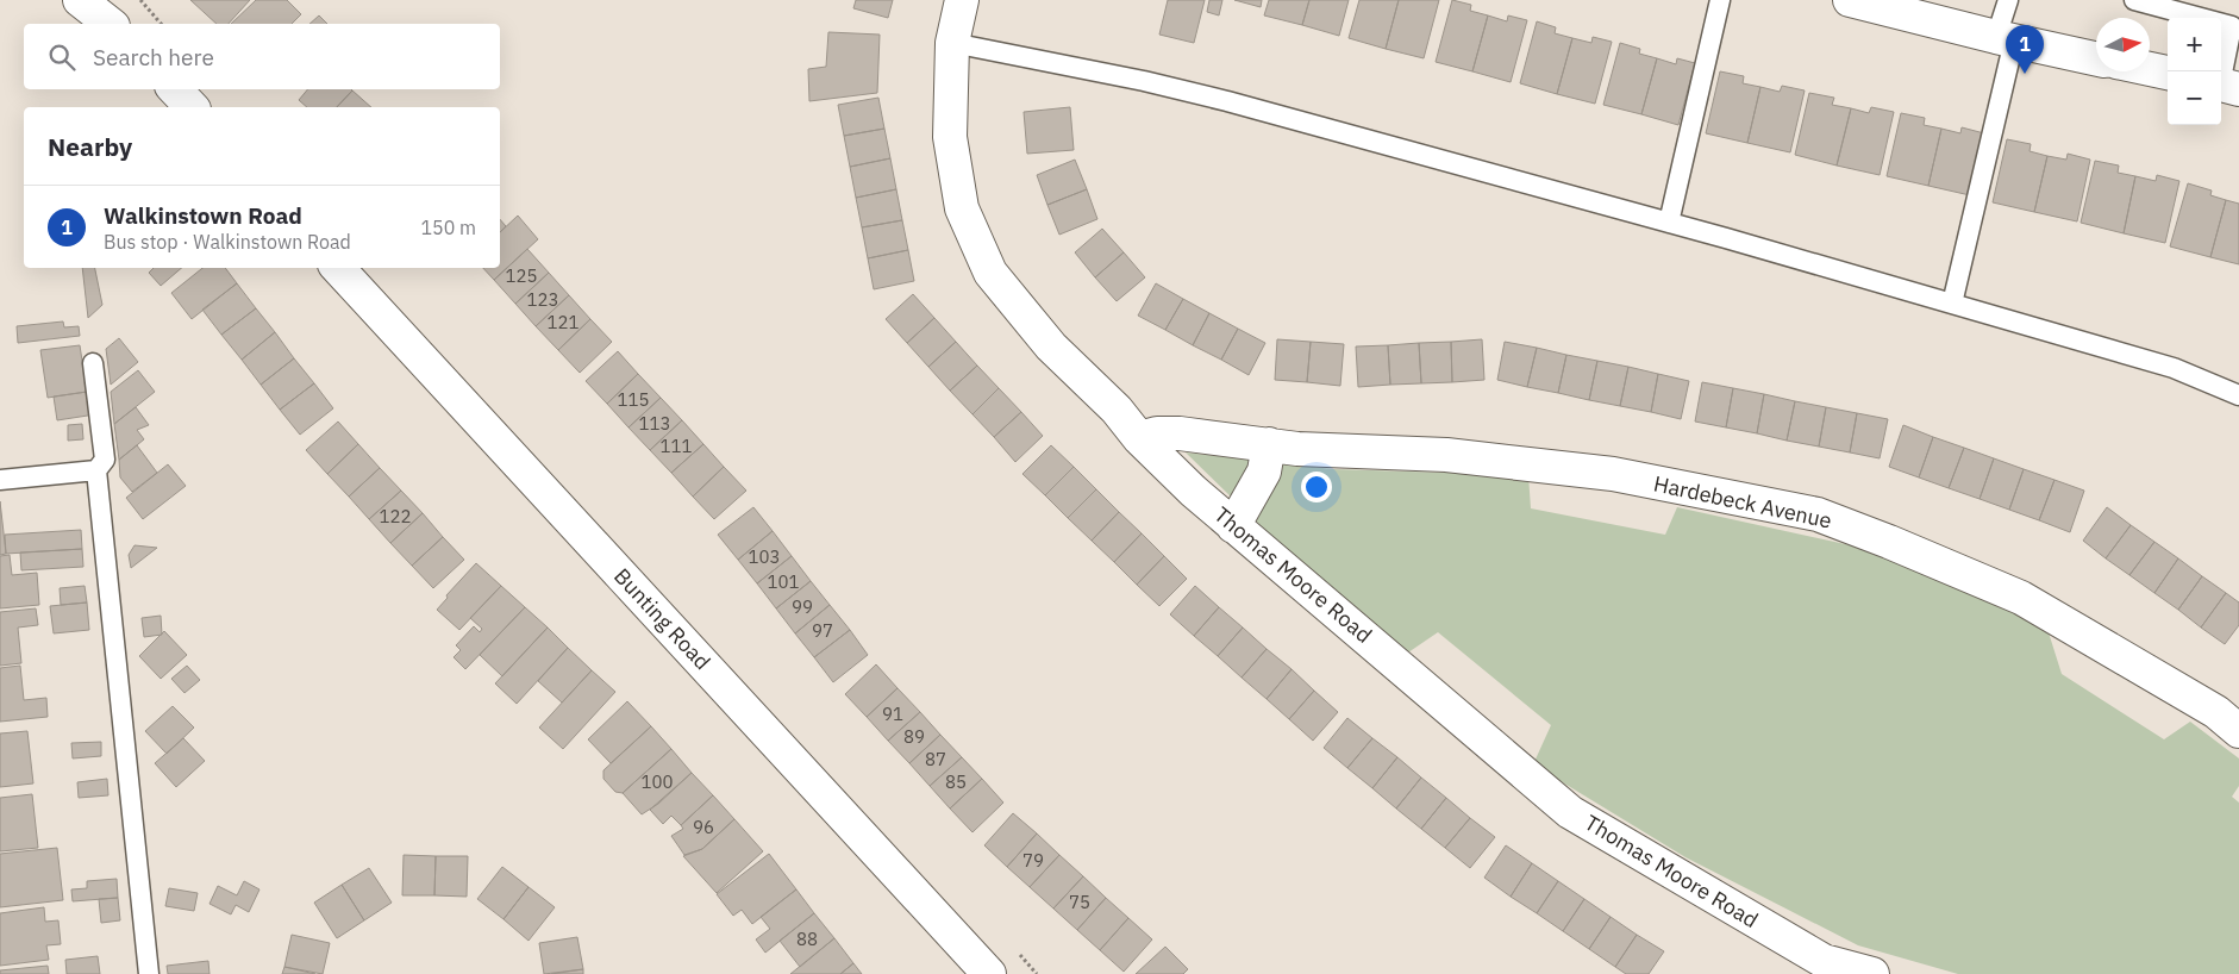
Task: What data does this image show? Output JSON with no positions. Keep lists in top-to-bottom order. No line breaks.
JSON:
{"streets":{"street":["Hardebeck Avenue","Thomas Moore Road","Bunting Road"]},"crossings":[["Hardebeck Avenue","Thomas Moore Road"]],"house_numbers":["125","123","121","115","113","111","122","103","101","99","97","91","89","87","100","85","96","79","75","88"],"north":"right","page":{"map_buttons":["+","−"],"search":"Search here","pins":"1","heading":"Nearby","list":[{"mark":"1","name":"Walkinstown Road","note":"Bus stop · Walkinstown Road","value":"150 m"}]}}
